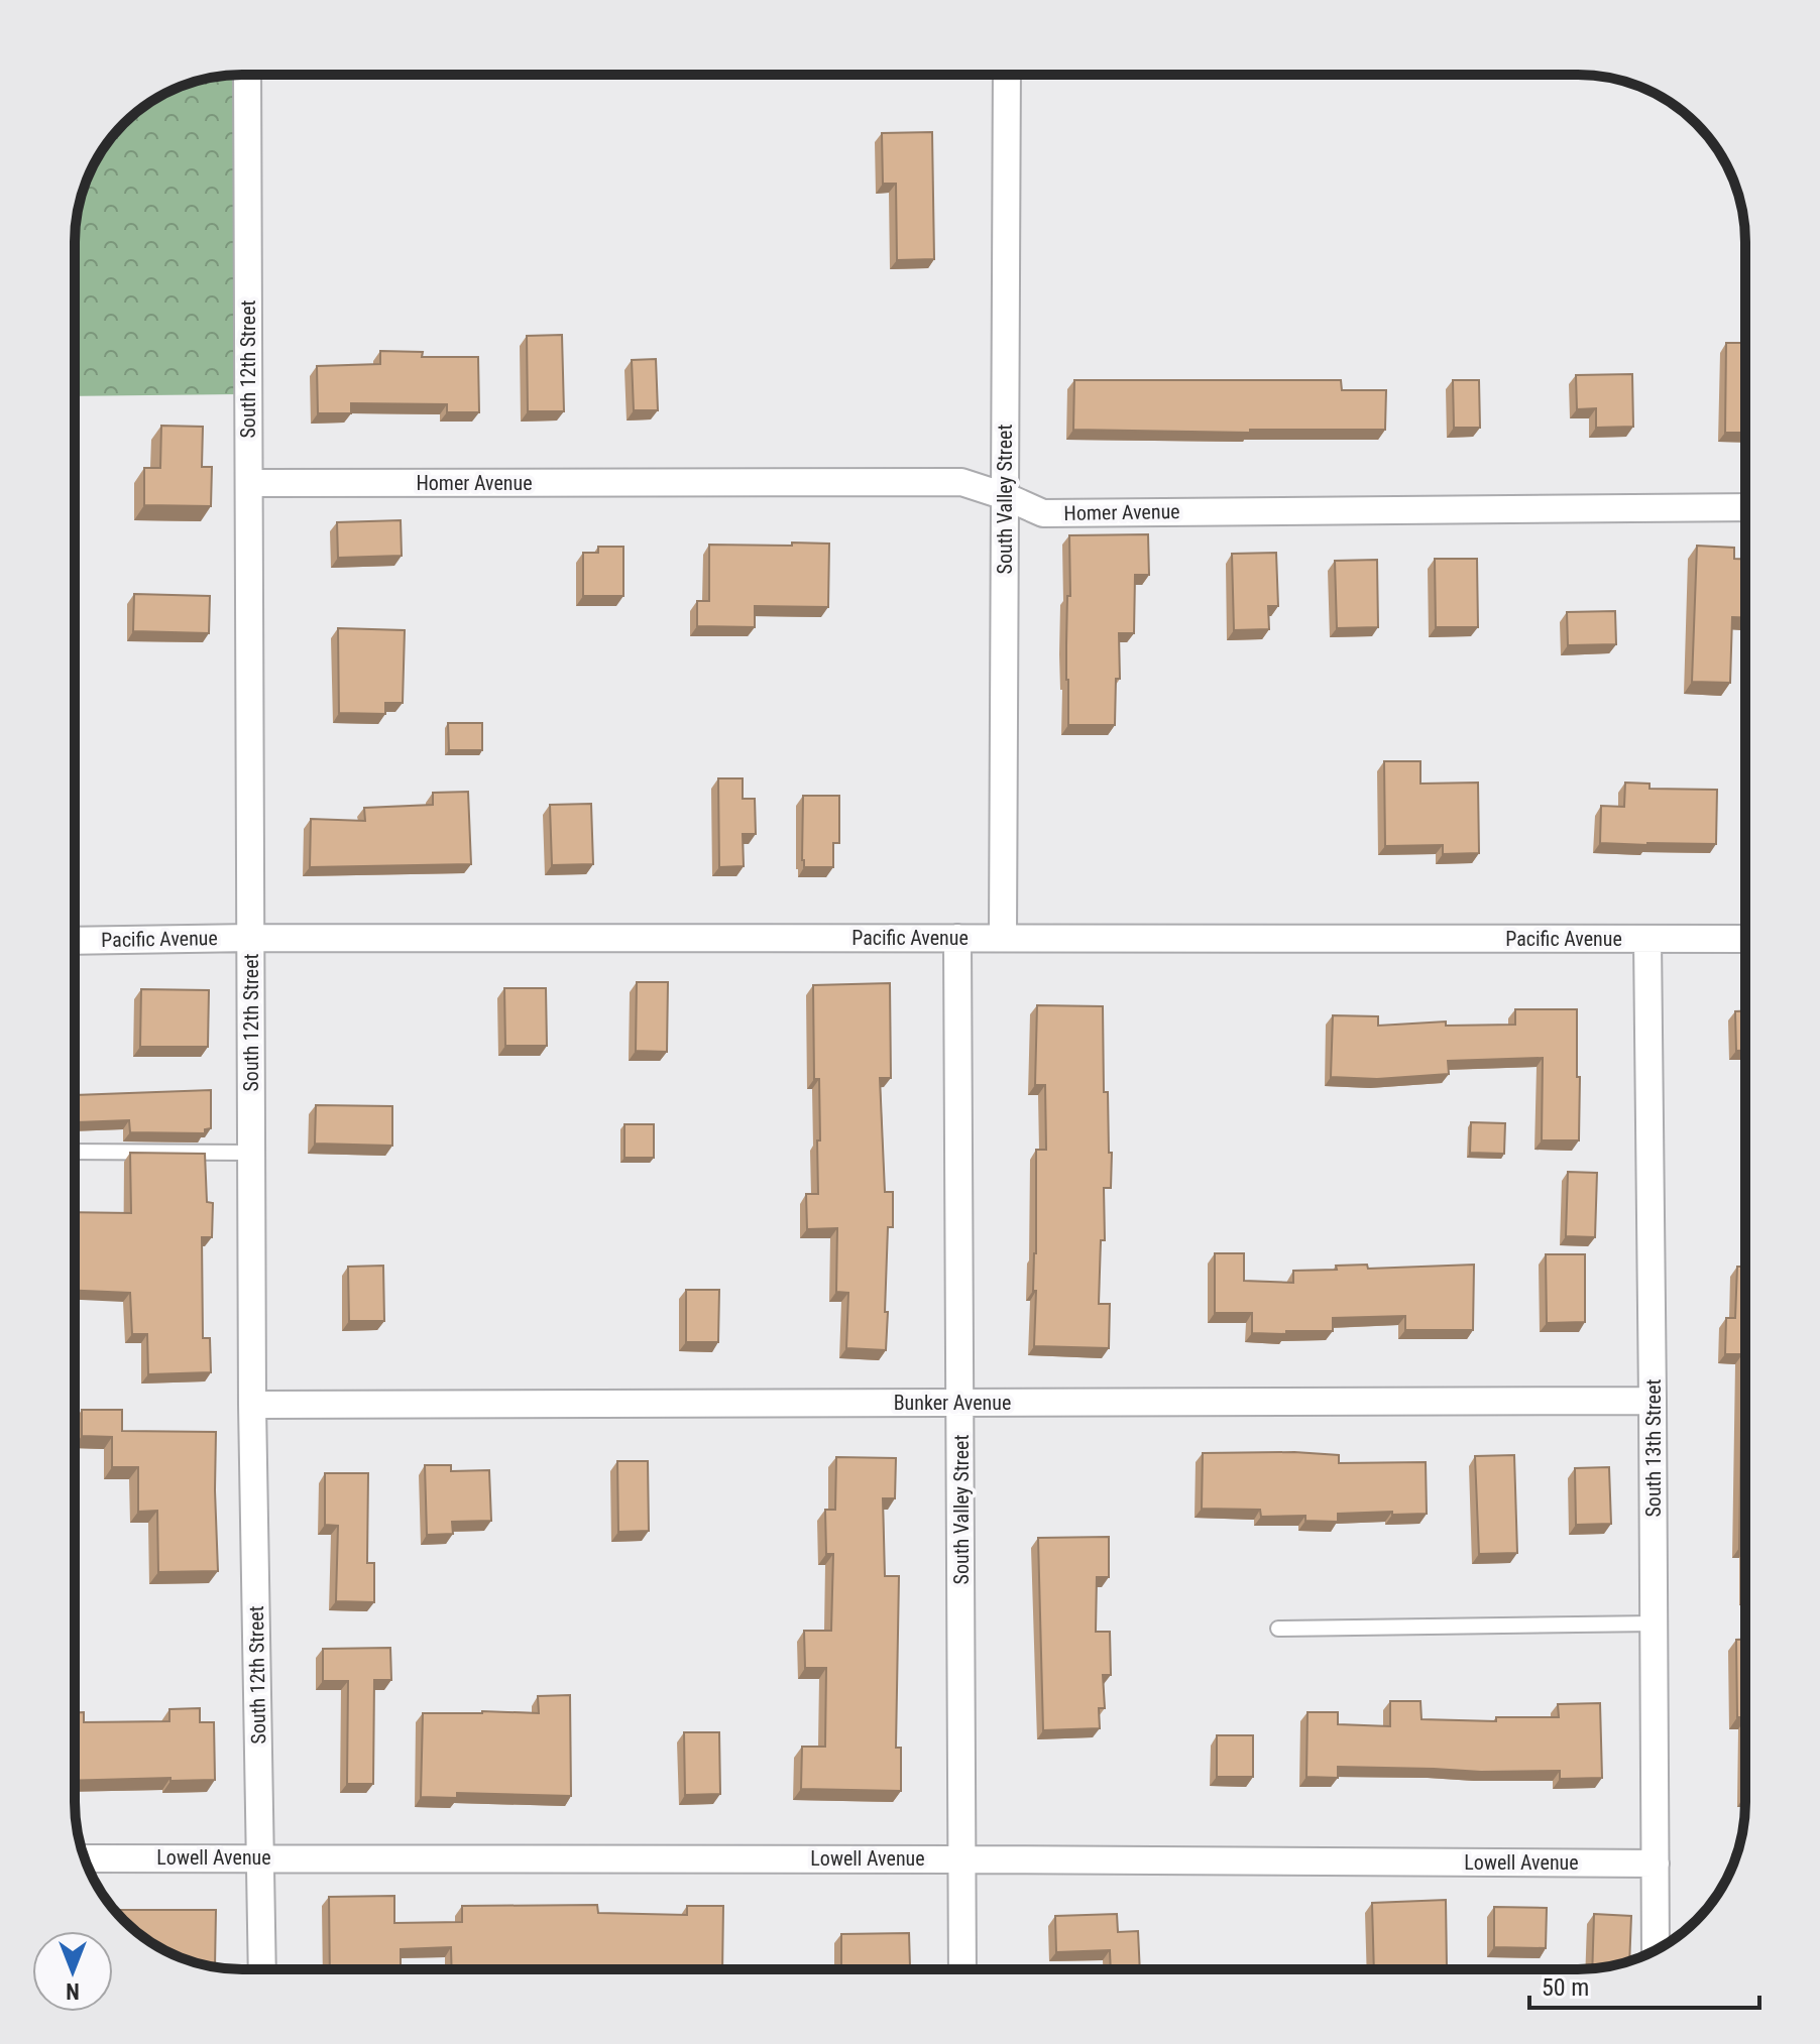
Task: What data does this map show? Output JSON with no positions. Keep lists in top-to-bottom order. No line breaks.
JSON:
{"streets":{"street":["South 12th Street","Homer Avenue","South Valley Street","Pacific Avenue","Bunker Avenue","South 13th Street","Lowell Avenue"]},"crossings":[["South 12th Street","Homer Avenue"],["South 12th Street","Pacific Avenue"],["South 12th Street","Bunker Avenue"],["South 12th Street","Lowell Avenue"],["Homer Avenue","South Valley Street"],["South Valley Street","Pacific Avenue"],["South Valley Street","Bunker Avenue"],["South Valley Street","Lowell Avenue"],["Pacific Avenue","South 13th Street"],["Bunker Avenue","South 13th Street"],["South 13th Street","Lowell Avenue"]],"scale_bar":"50 m","north":"bottom"}
